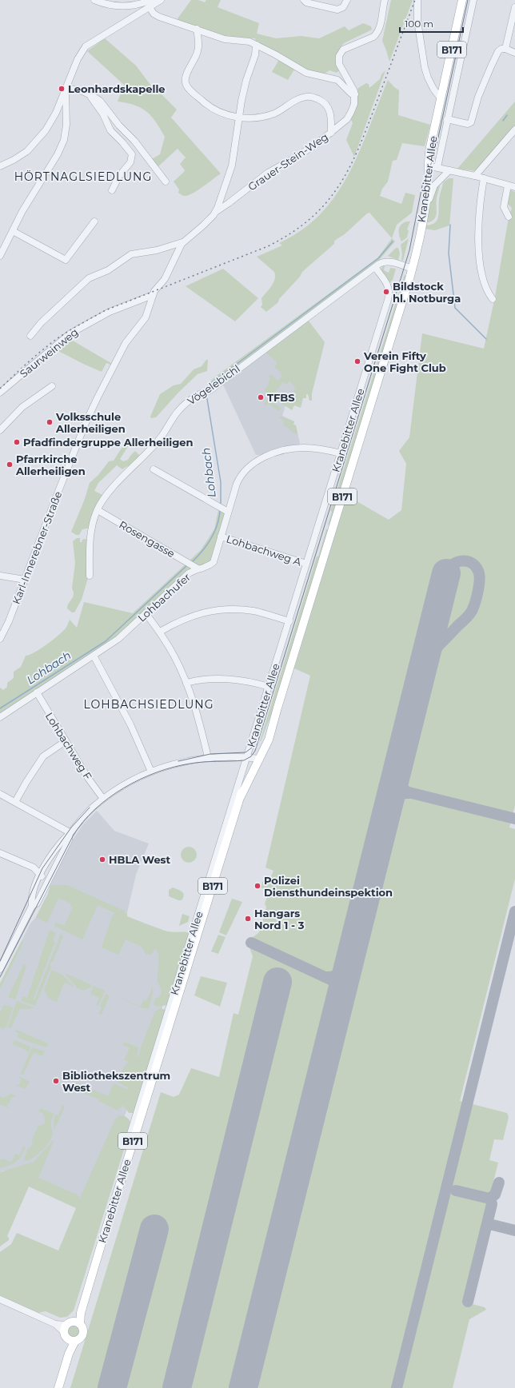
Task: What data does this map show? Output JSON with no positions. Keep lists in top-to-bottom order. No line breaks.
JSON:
{"streets":{"main road":["B171","Kranebitter Allee"],"street":["Grauer-Stein-Weg","Saurweinweg","Vögelebichl","Rosengasse","Karl-Innerebner-Straße","Lohbachweg A","Lohbachufer","Lohbachweg F"]},"crossings":[["Grauer-Stein-Weg","Karl-Innerebner-Straße"],["Kranebitter Allee","Vögelebichl"],["Kranebitter Allee","Lohbachweg A"],["Kranebitter Allee","Lohbachufer"],["Saurweinweg","Karl-Innerebner-Straße"],["Vögelebichl","Rosengasse"],["Rosengasse","Lohbachufer"],["Lohbachweg A","Lohbachufer"],["Lohbachufer","Lohbachweg F"]],"districts":["HÖRTNAGLSIEDLUNG","LOHBACHSIEDLUNG"],"water":["Lohbach"],"places":["Leonhardskapelle","Bildstock hl. Notburga","Verein Fifty One Fight Club","TFBS","Volksschule Allerheiligen","Pfadfindergruppe Allerheiligen","Pfarrkirche Allerheiligen","HBLA West","Polizei Diensthundeinspektion","Hangars Nord 1 - 3","Bibliothekszentrum West"],"scale_bar":"100 m"}
